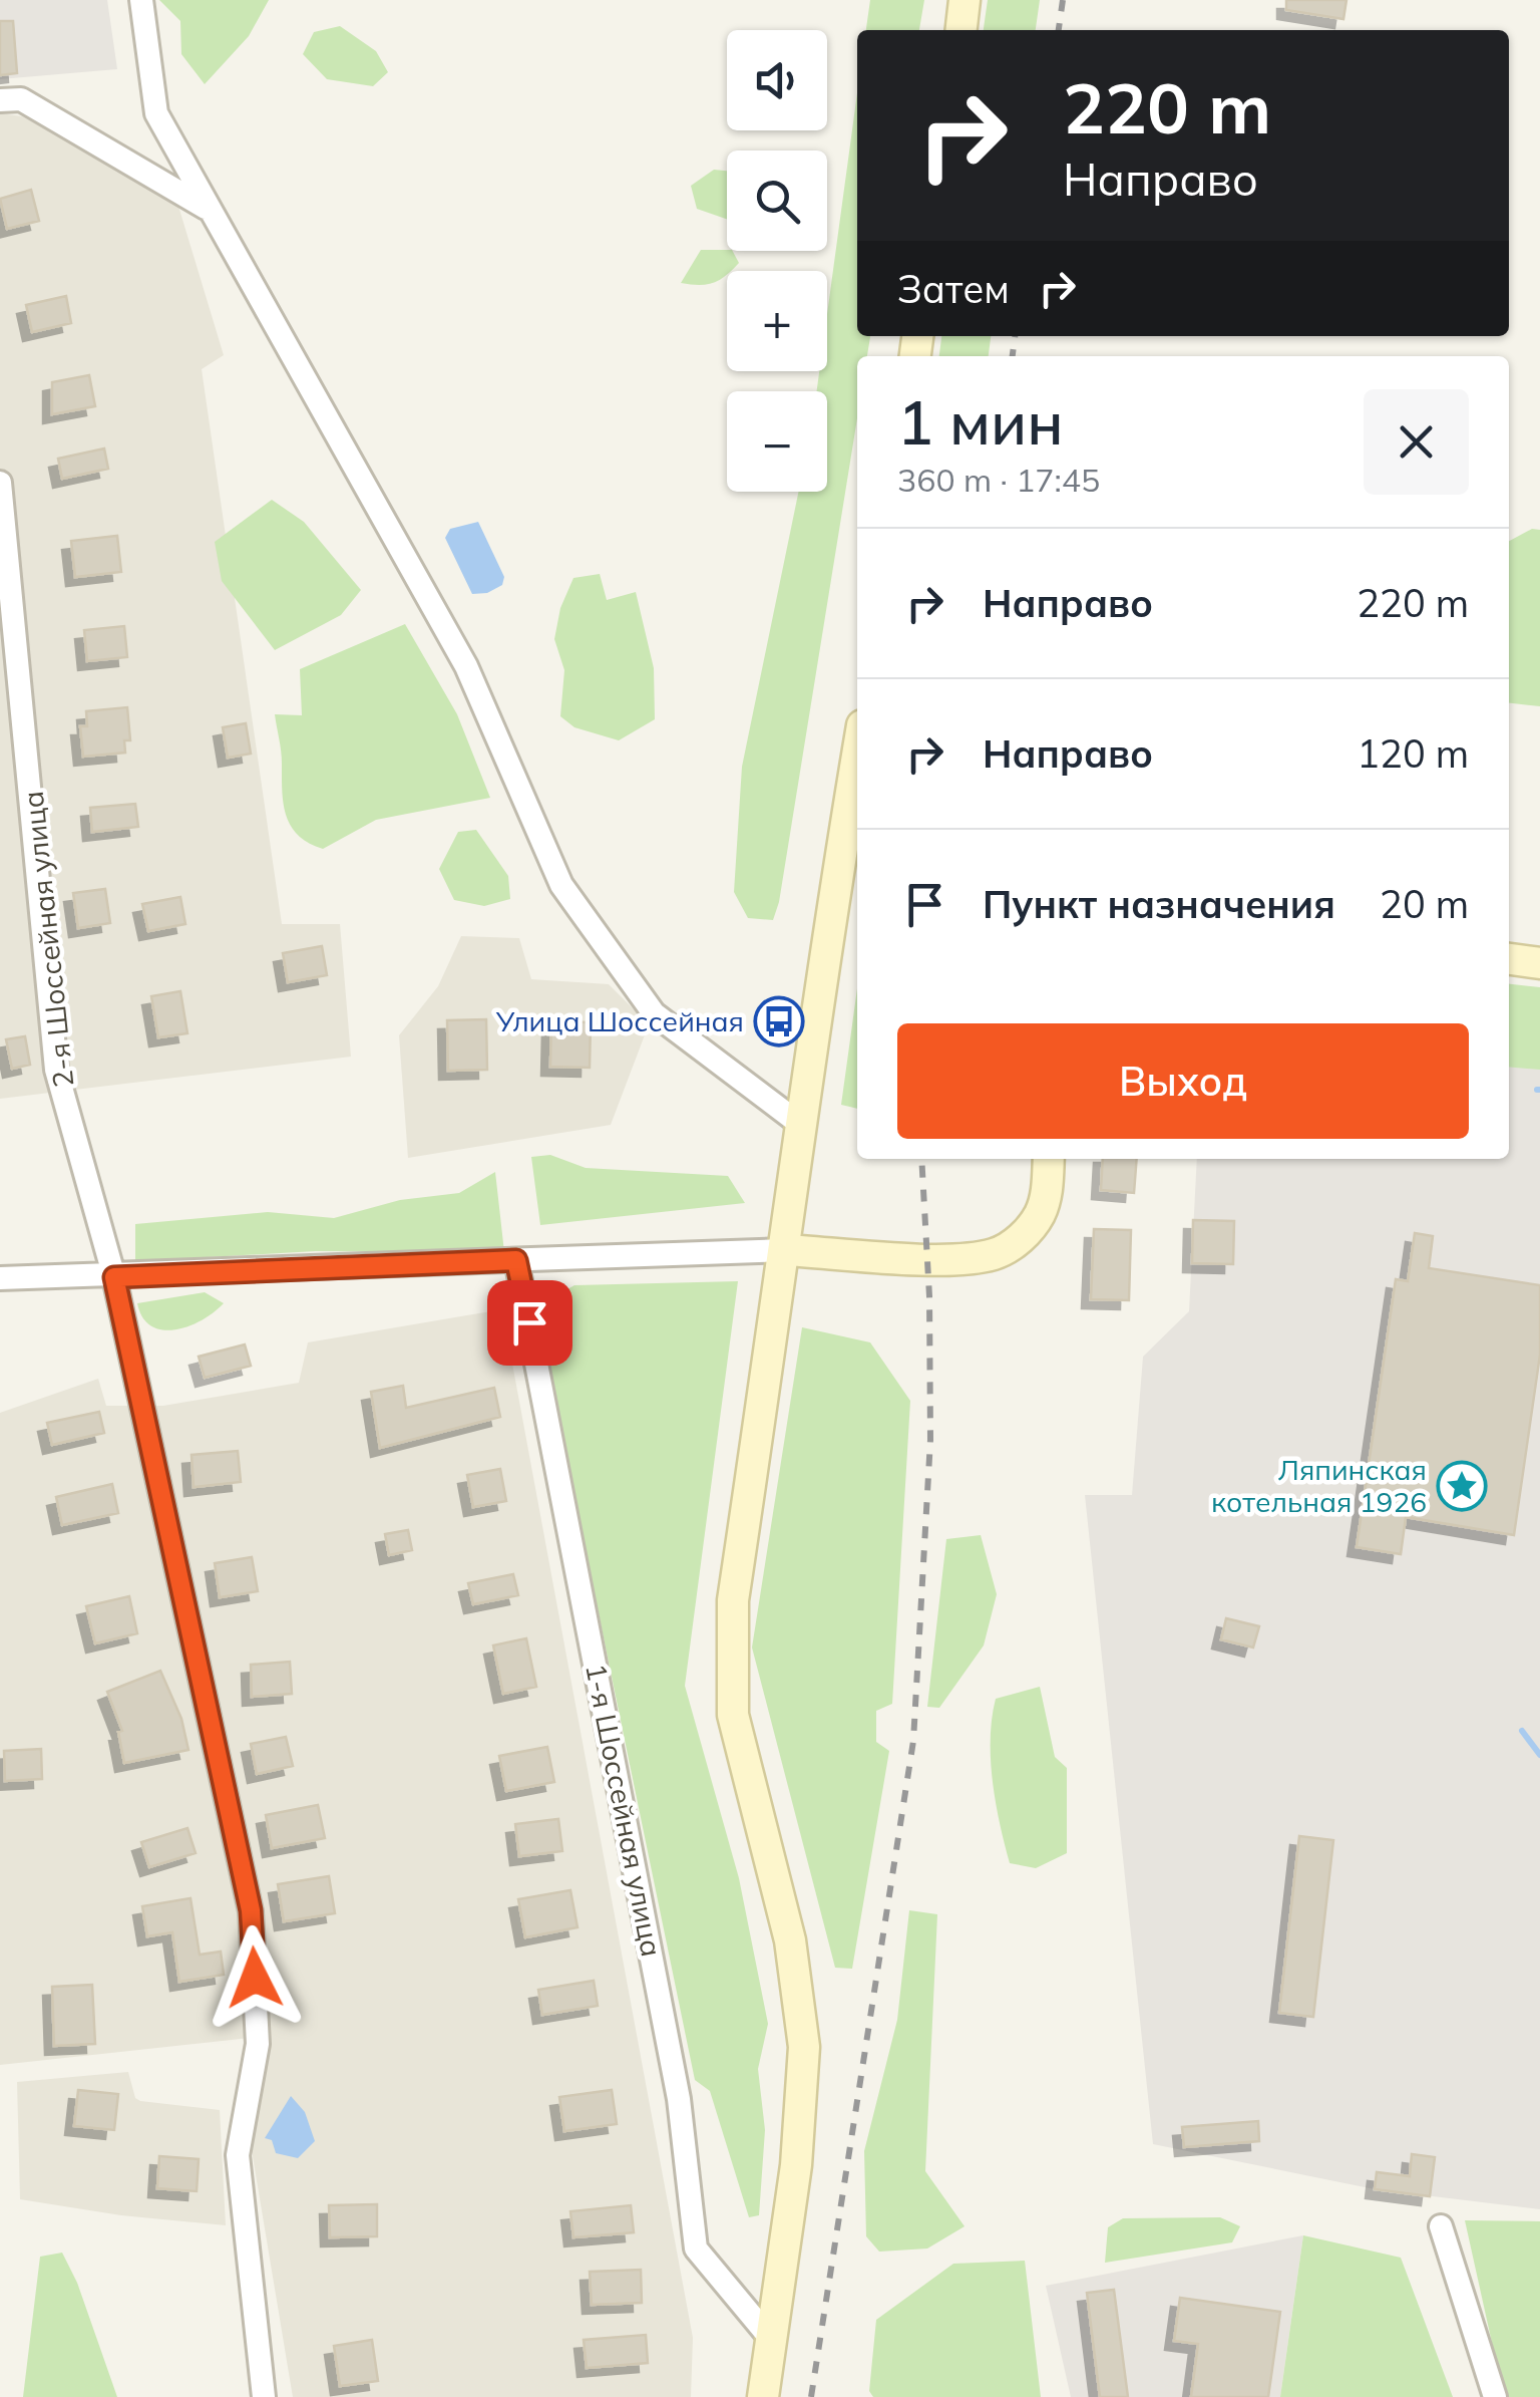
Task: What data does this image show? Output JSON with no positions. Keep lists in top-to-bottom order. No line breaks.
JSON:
{"streets":{"street":["2-я Шоссейная улица","1-я Шоссейная улица"]},"places":{"bus stop":["Улица Шоссейная"],"place":["Ляпинская котельная 1926"]},"page":{"map_buttons":["+","−"],"turn":["220 m","Направо"],"then":"Затем","heading":["1 мин","360 m · 17:45"],"list":[{"name":"Направо","value":"220 m"},{"name":"Направо","value":"120 m"},{"name":"Пункт назначения","value":"20 m"}],"buttons":"Выход"}}
